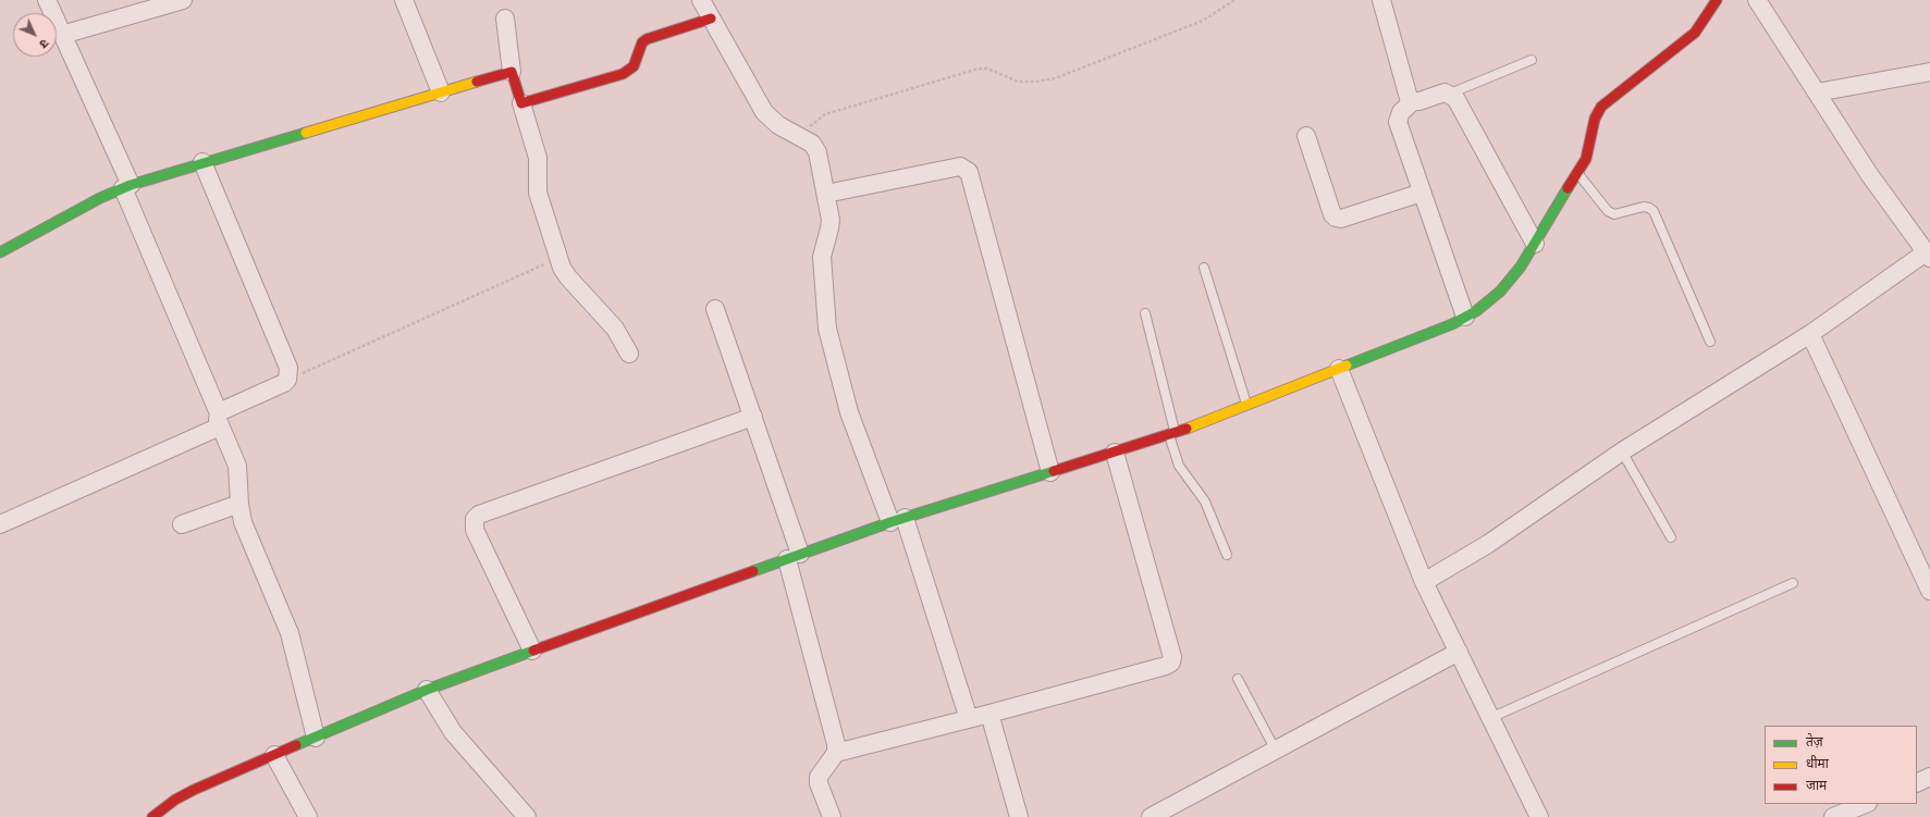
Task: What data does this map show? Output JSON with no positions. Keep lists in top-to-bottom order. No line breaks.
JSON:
{"legend":["तेज़","धीमा","जाम"],"north":"bottom right"}
